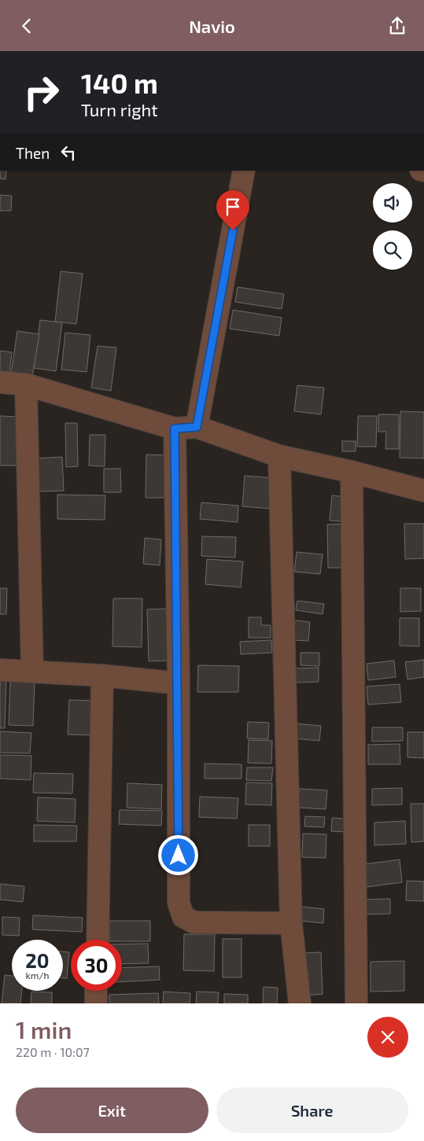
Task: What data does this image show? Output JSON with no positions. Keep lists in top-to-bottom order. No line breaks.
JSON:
{"page":{"header":"Navio","turn":["140 m","Turn right"],"then":"Then","speed":"20 km/h","limit":"30","heading":["1 min","220 m · 10:07"],"buttons":["Exit","Share"]}}
